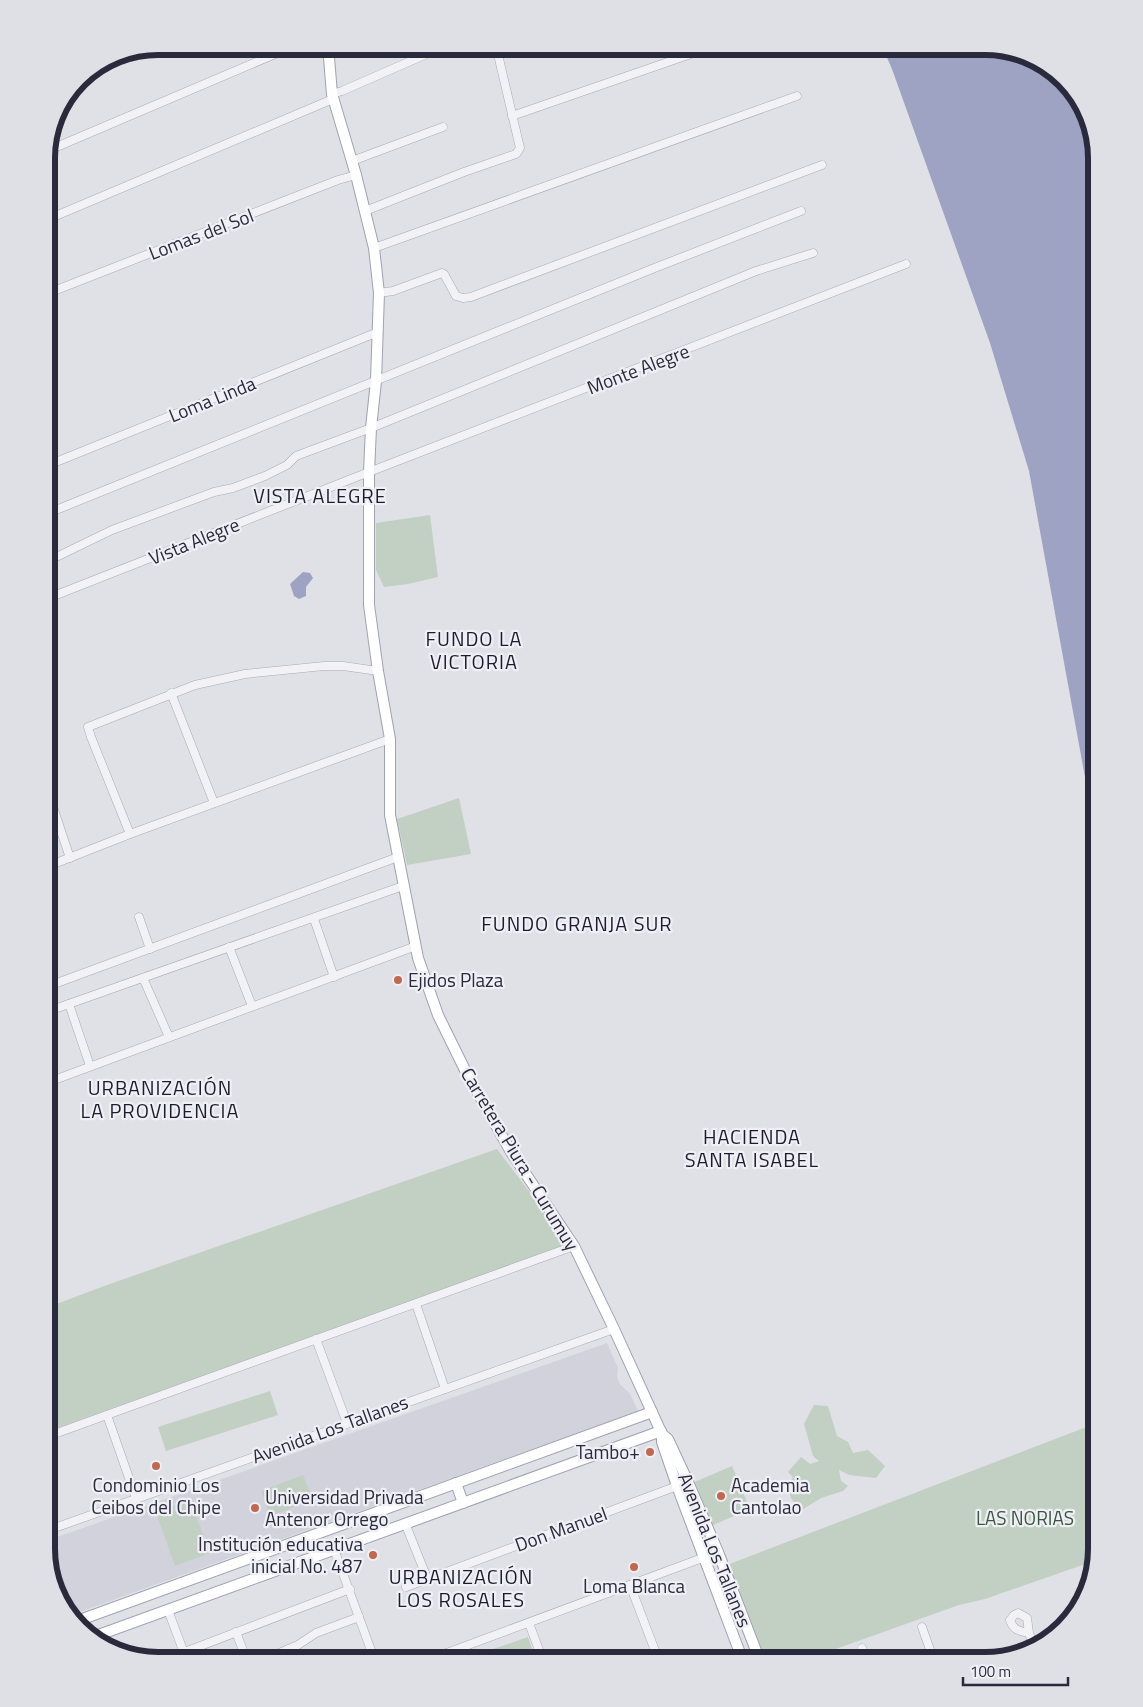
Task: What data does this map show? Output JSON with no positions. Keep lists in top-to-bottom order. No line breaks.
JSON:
{"streets":{"main road":["Carretera Piura - Curumuy","Avenida Los Tallanes"],"street":["Lomas del Sol","Monte Alegre","Loma Linda","Vista Alegre","Don Manuel"]},"crossings":[["Lomas del Sol","Carretera Piura - Curumuy"],["Monte Alegre","Vista Alegre"],["Monte Alegre","Carretera Piura - Curumuy"],["Loma Linda","Carretera Piura - Curumuy"],["Vista Alegre","Carretera Piura - Curumuy"],["Carretera Piura - Curumuy","Avenida Los Tallanes"],["Avenida Los Tallanes","Don Manuel"]],"districts":["VISTA ALEGRE","FUNDO LA VICTORIA","FUNDO GRANJA SUR","URBANIZACIÓN LA PROVIDENCIA","HACIENDA SANTA ISABEL","URBANIZACIÓN LOS ROSALES"],"parks":["LAS NORIAS"],"places":["Ejidos Plaza","Tambo+","Condominio Los Ceibos del Chipe","Academia Cantolao","Universidad Privada Antenor Orrego","Institución educativa inicial No. 487","Loma Blanca"],"scale_bar":"100 m"}
